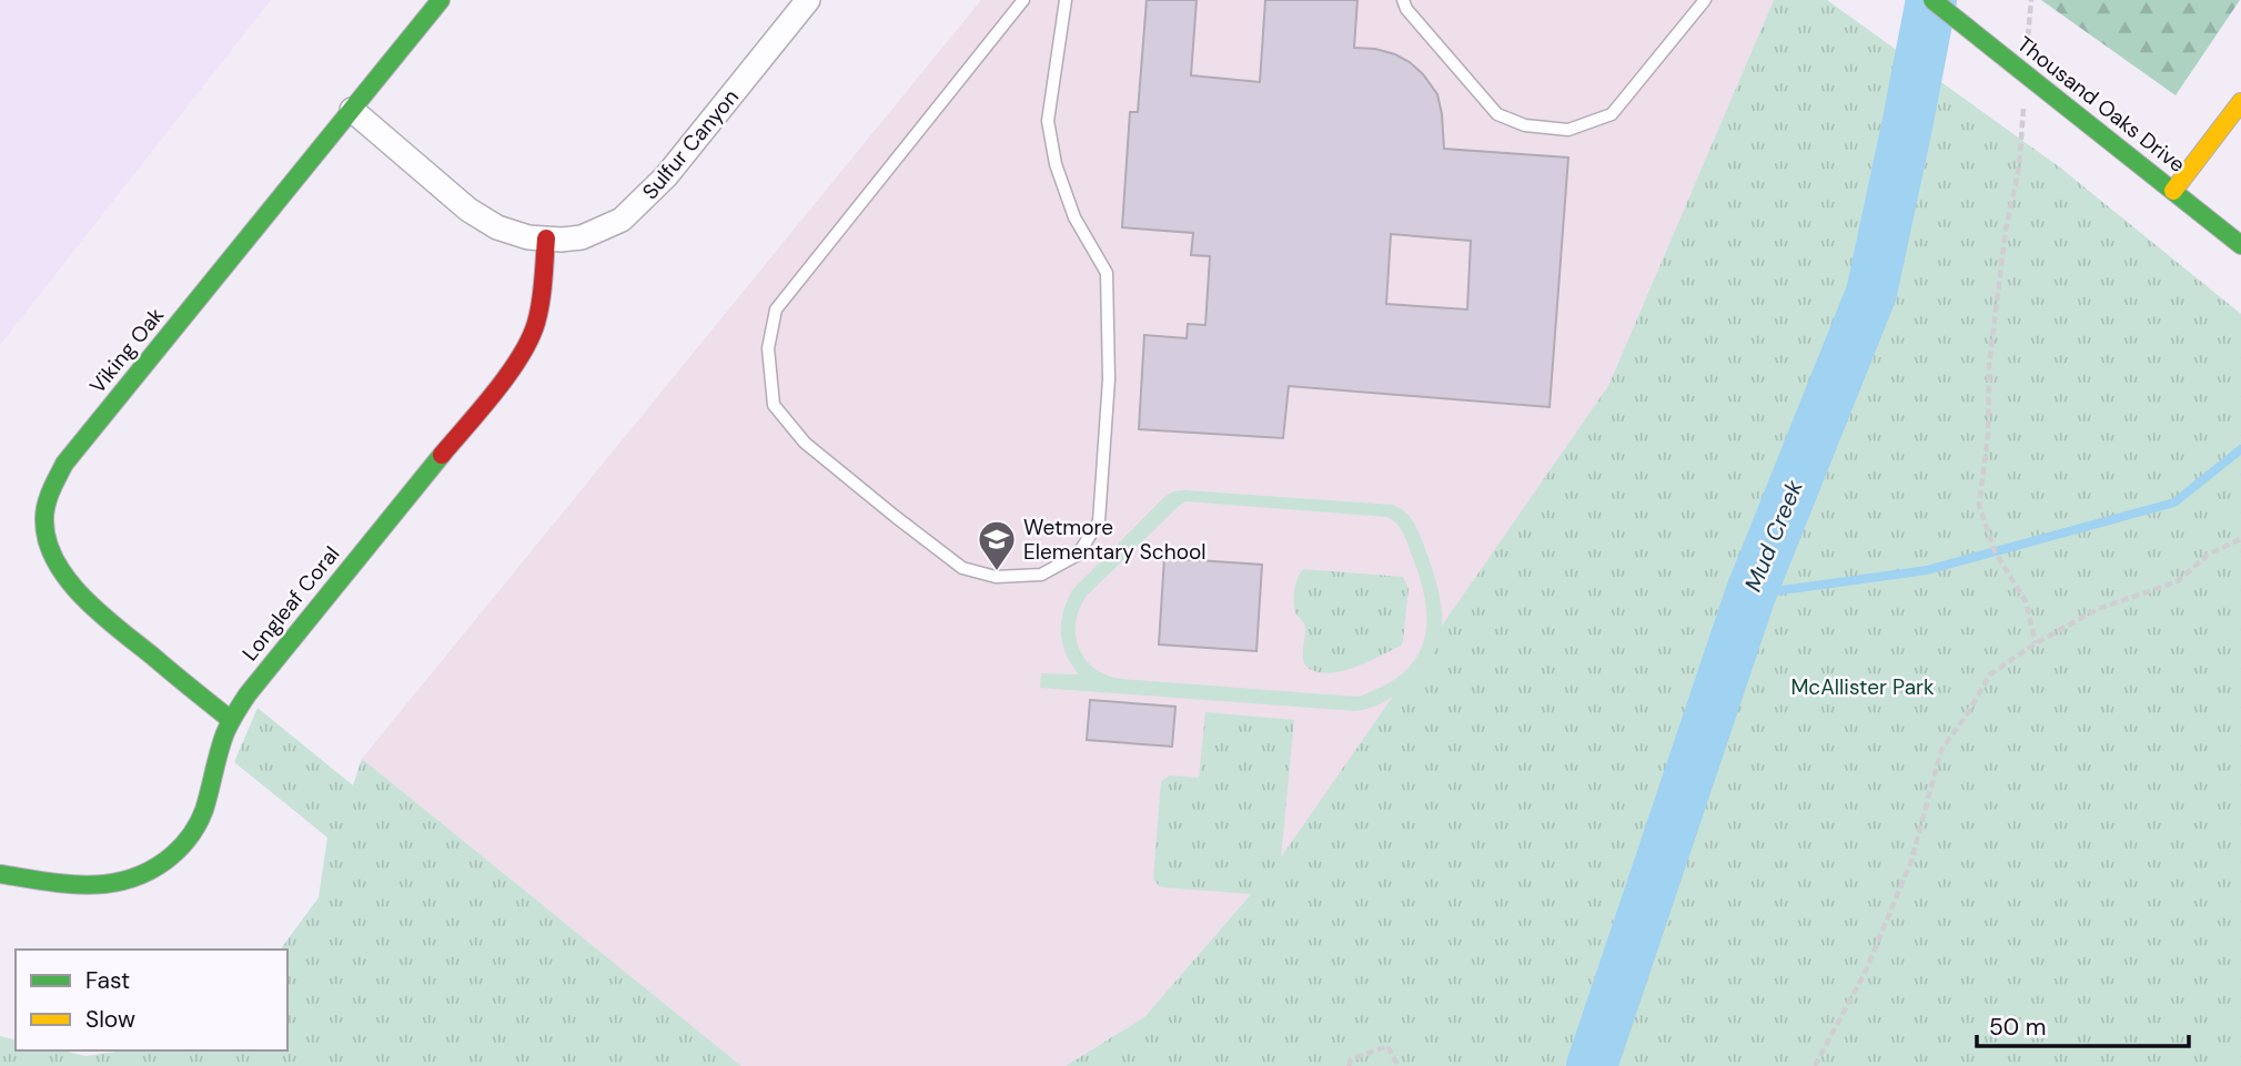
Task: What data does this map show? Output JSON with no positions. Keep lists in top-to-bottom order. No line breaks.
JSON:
{"streets":{"street":["Thousand Oaks Drive","Sulfur Canyon","Viking Oak","Longleaf Coral"]},"crossings":[["Sulfur Canyon","Viking Oak"],["Sulfur Canyon","Longleaf Coral"],["Viking Oak","Longleaf Coral"]],"water":["Mud Creek"],"parks":["McAllister Park"],"places":{"school or university":["Wetmore Elementary School"]},"legend":["Fast","Slow"],"scale_bar":"50 m"}
